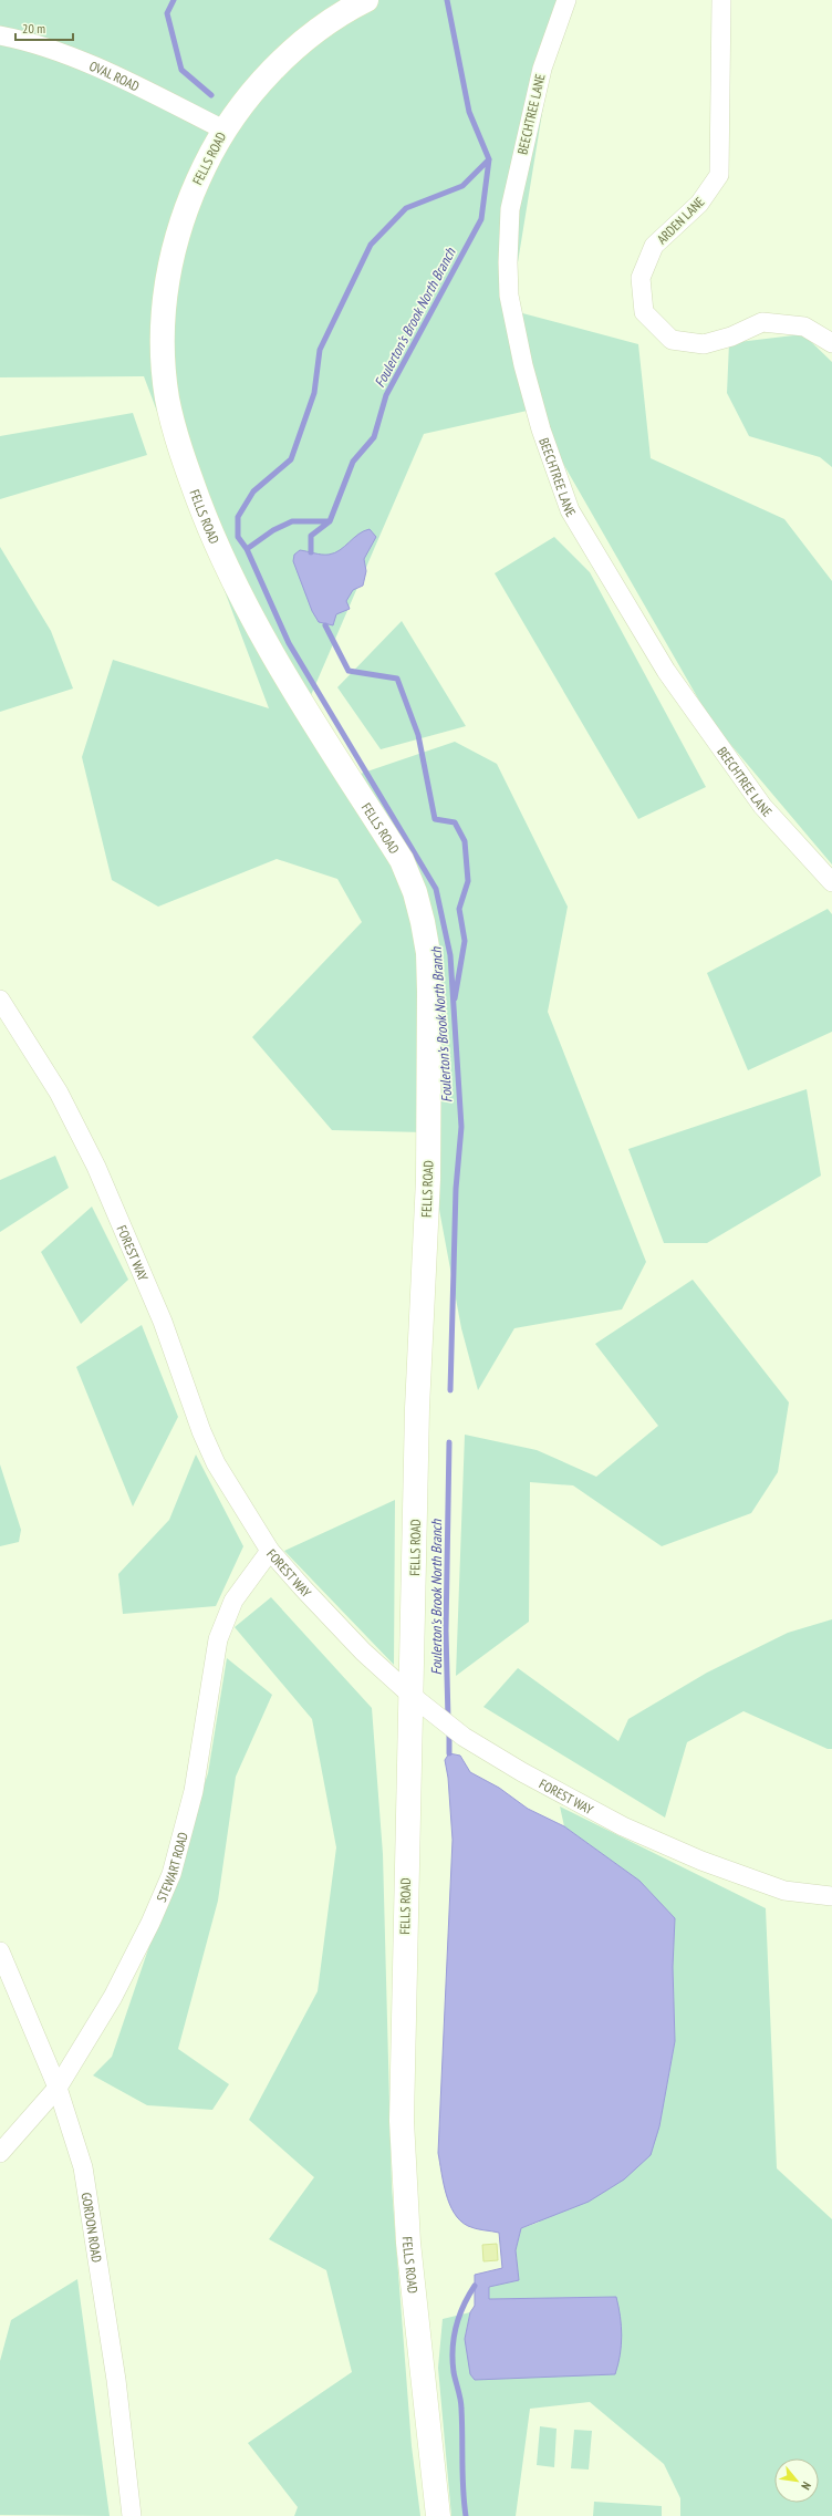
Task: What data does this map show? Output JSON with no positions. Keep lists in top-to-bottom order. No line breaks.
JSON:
{"streets":{"street":["OVAL ROAD","BEECHTREE LANE","FELLS ROAD","ARDEN LANE","FOREST WAY","STEWART ROAD","GORDON ROAD"]},"crossings":[["OVAL ROAD","FELLS ROAD"],["FELLS ROAD","FOREST WAY"],["FOREST WAY","STEWART ROAD"],["STEWART ROAD","GORDON ROAD"]],"water":["Foulerton's Brook North Branch"],"scale_bar":"20 m","north":"bottom right"}
